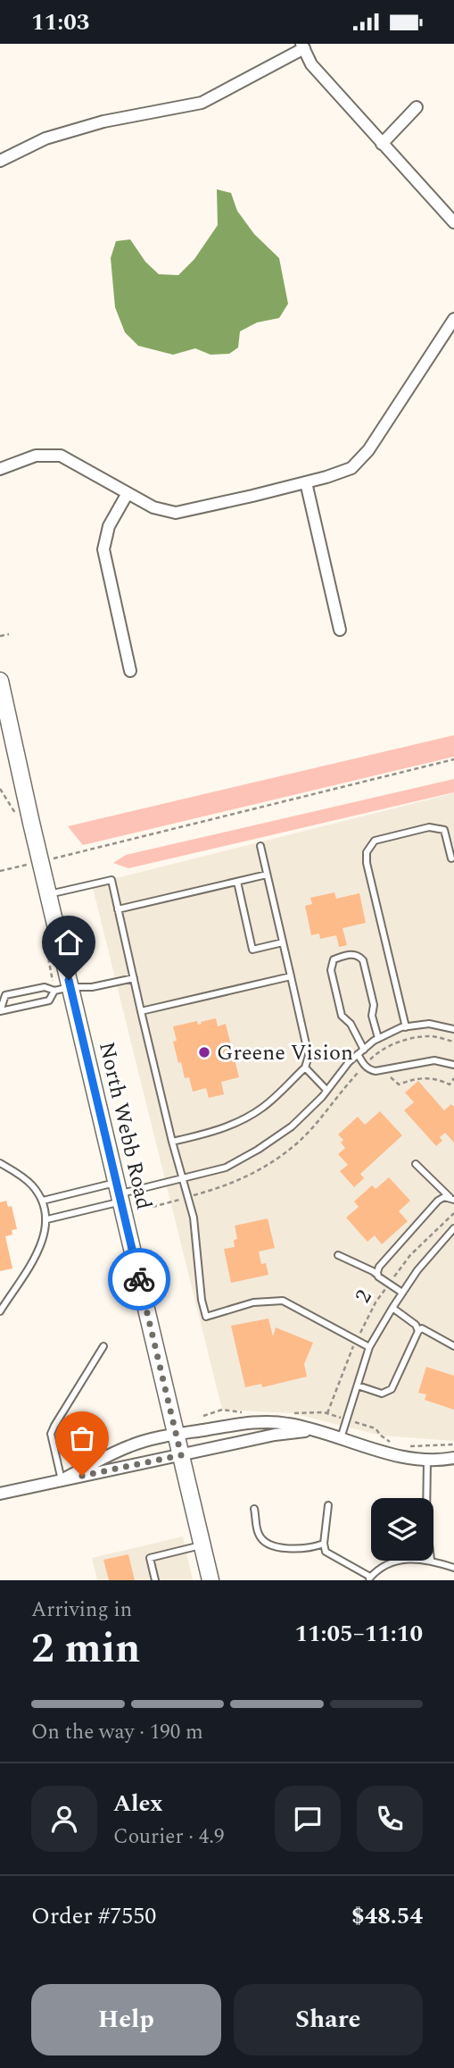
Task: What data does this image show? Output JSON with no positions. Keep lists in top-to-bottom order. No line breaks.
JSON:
{"streets":{"main road":["North Webb Road"],"path":["2"]},"places":["Greene Vision"],"page":{"status":"11:03","heading":["2 min","Arriving in","11:05–11:10"],"panel":["Alex","Courier · 4.9","Order #7550","$48.54"],"bar":"On the way · 190 m","buttons":["Help","Share"]}}
